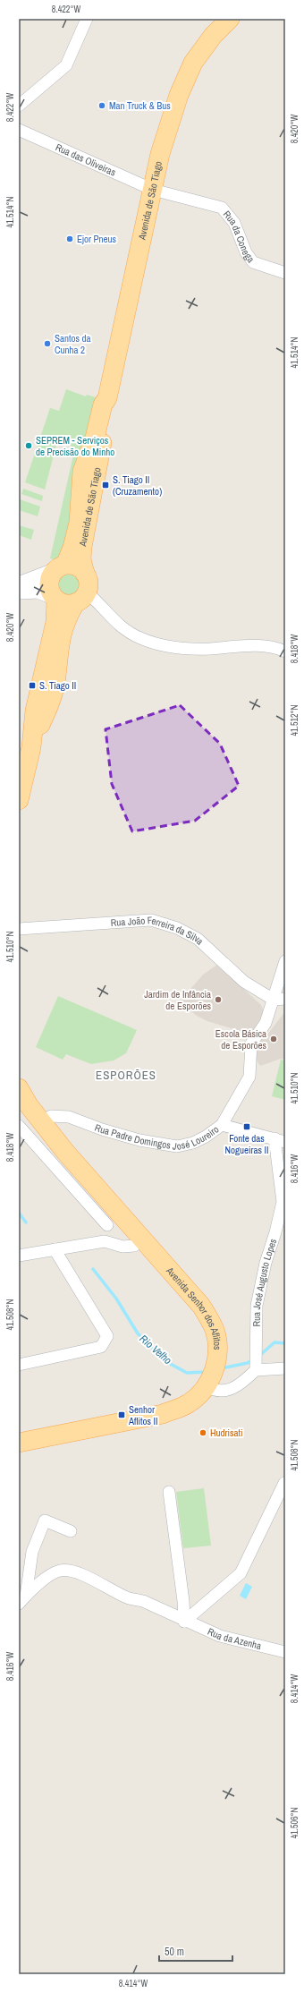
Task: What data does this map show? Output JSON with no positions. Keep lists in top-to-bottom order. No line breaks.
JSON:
{"streets":{"main road":["Avenida de São Tiago","Avenida Senhor dos Aflitos"],"street":["Rua das Oliveiras","Rua da Conega","Rua João Ferreira da Silva","Rua Padre Domingos José Loureiro","Rua José Augusto Lopes","Rua da Azenha"]},"crossings":[["Rua das Oliveiras","Avenida de São Tiago"],["Rua das Oliveiras","Rua da Conega"],["Avenida de São Tiago","Rua da Conega"],["Rua João Ferreira da Silva","Rua Padre Domingos José Loureiro"],["Rua Padre Domingos José Loureiro","Avenida Senhor dos Aflitos"]],"districts":["ESPORÕES"],"water":["Rio Velho"],"places":{"other":["Man Truck & Bus","Ejor Pneus","Santos da Cunha 2","SEPREM - Serviços de Precisão do Minho","Jardim de Infância de Esporões","Escola Básica de Esporões","Hudrisati"],"transit":["S. Tiago II (Cruzamento)","S. Tiago II","Fonte das Nogueiras II","Senhor Aflitos II"]},"scale_bar":"50 m","coordinates":["8.422°W","8.420°W","41.514°N","8.418°W","41.512°N","41.510°N","8.416°W","41.508°N","8.414°W","41.506°N"]}
